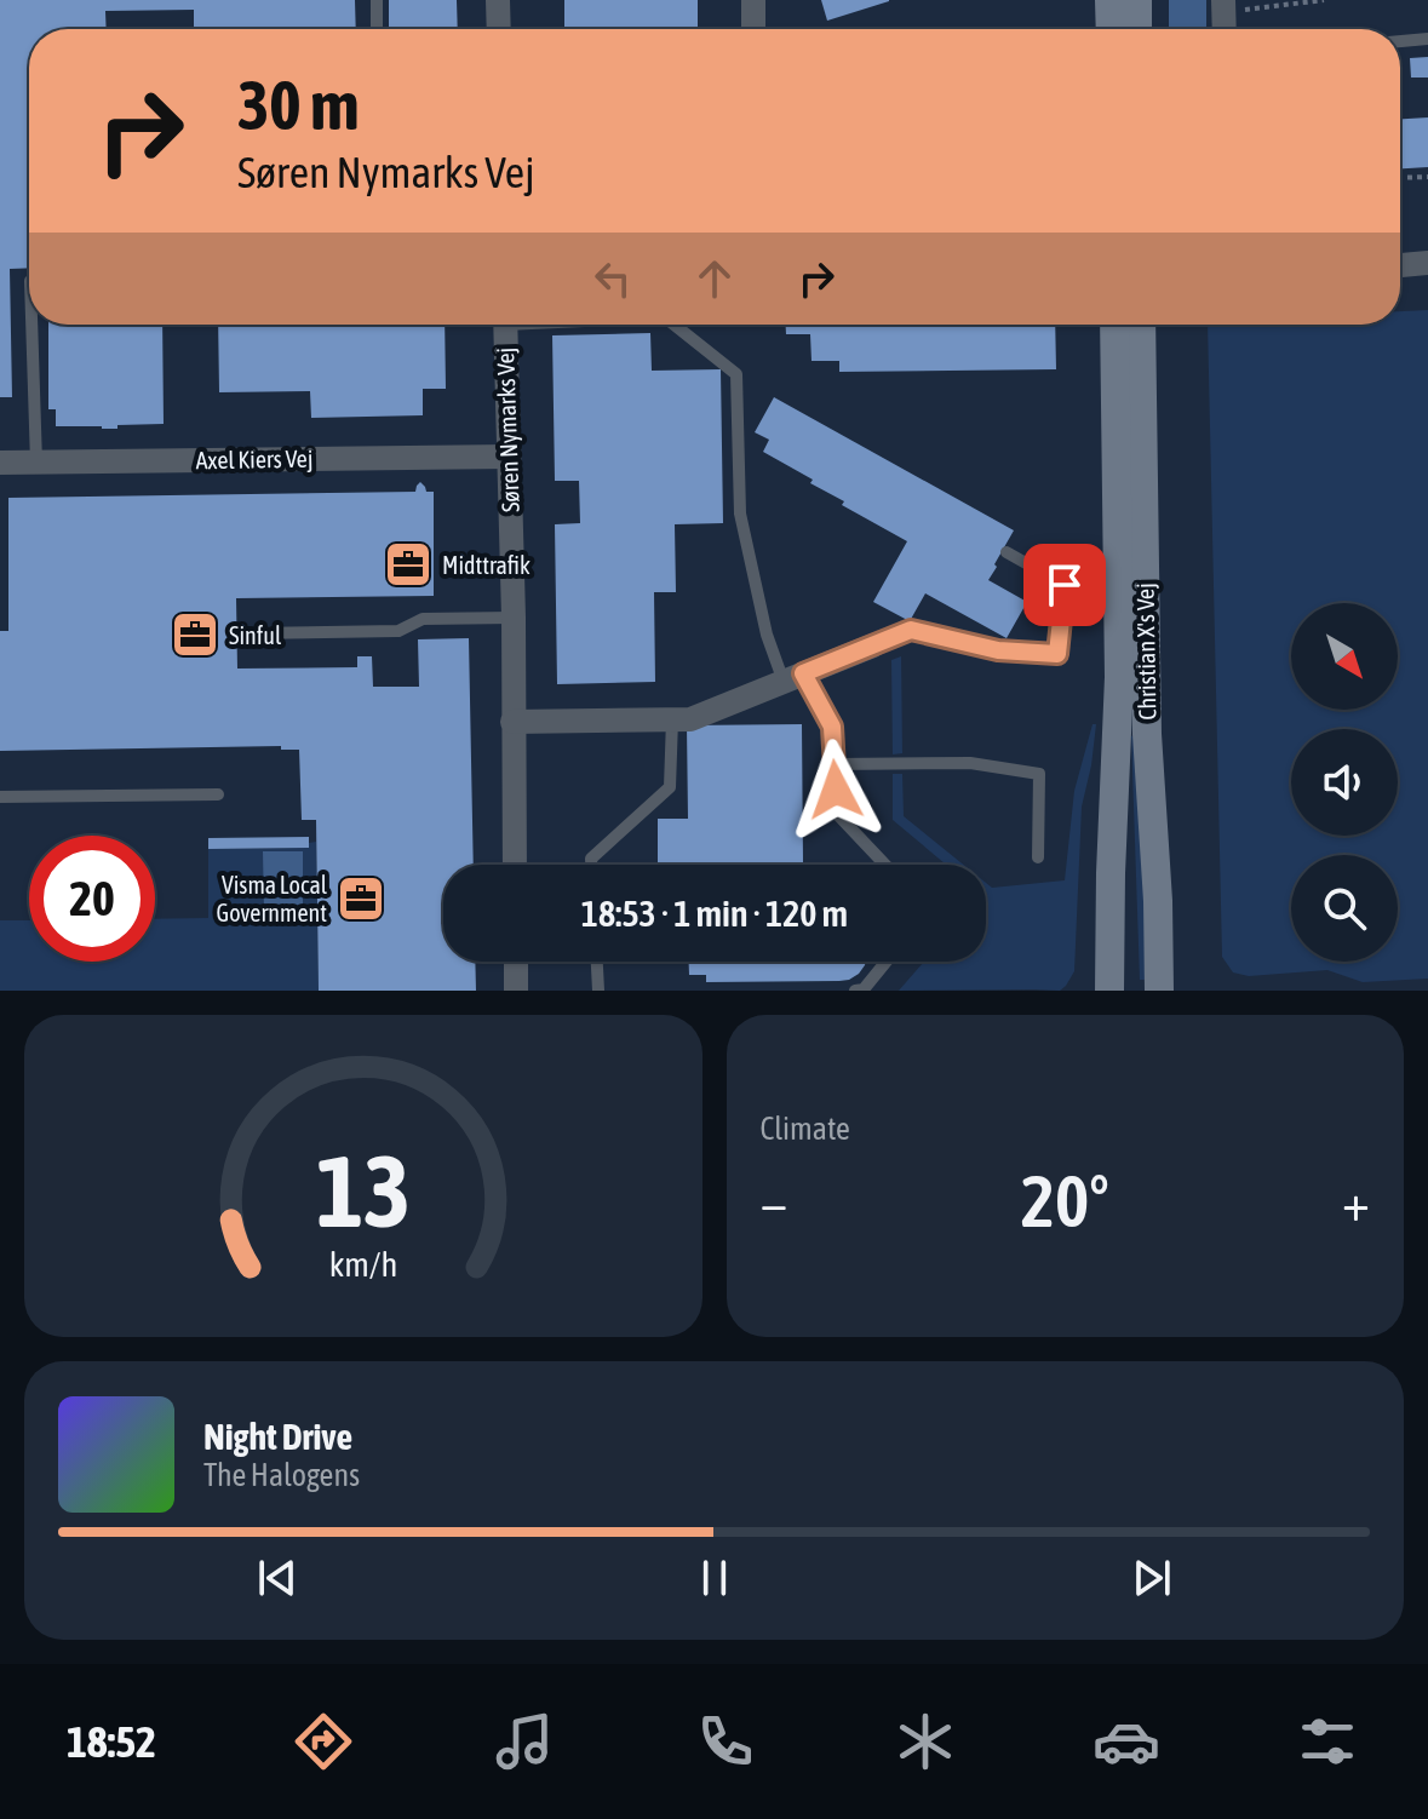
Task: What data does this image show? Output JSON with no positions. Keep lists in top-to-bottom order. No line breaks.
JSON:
{"streets":{"main road":["Christian X's Vej"],"street":["Søren Nymarks Vej","Axel Kiers Vej"]},"crossings":[["Søren Nymarks Vej","Axel Kiers Vej"]],"places":{"office":["Midttrafik","Sinful","Visma Local Government"]},"north":"bottom right","page":{"turn":["30 m","Søren Nymarks Vej"],"limit":"20","trip":"18:53 · 1 min · 120 m","tile":"Climate","heat":["−","20°","+"],"song":["Night Drive","The Halogens"],"tabs":"18:52","gauge":["13","km/h"]}}
